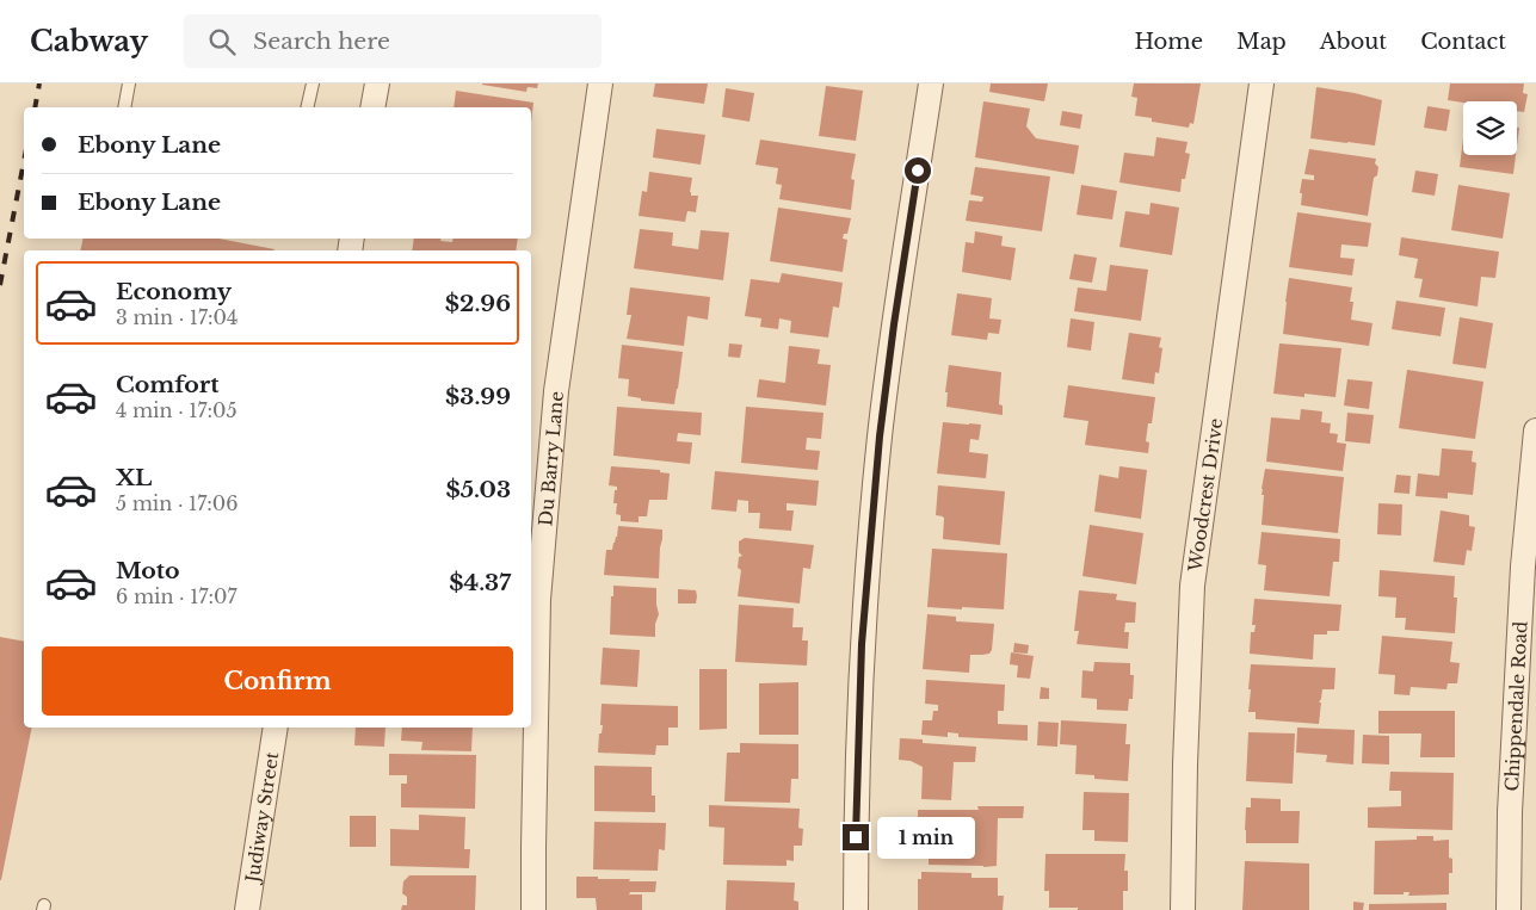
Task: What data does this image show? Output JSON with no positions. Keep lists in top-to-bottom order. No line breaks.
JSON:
{"streets":{"street":["Du Barry Lane","Woodcrest Drive","Chippendale Road","Judiway Street"]},"page":{"header":"Cabway","search":"Search here","nav":["Home","Map","About","Contact"],"banner":["Ebony Lane","Ebony Lane"],"list":[{"name":"Economy","note":"3 min · 17:04","value":"$2.96"},{"name":"Comfort","note":"4 min · 17:05","value":"$3.99"},{"name":"XL","note":"5 min · 17:06","value":"$5.03"},{"name":"Moto","note":"6 min · 17:07","value":"$4.37"}],"buttons":"Confirm","bubble":"1 min"}}
